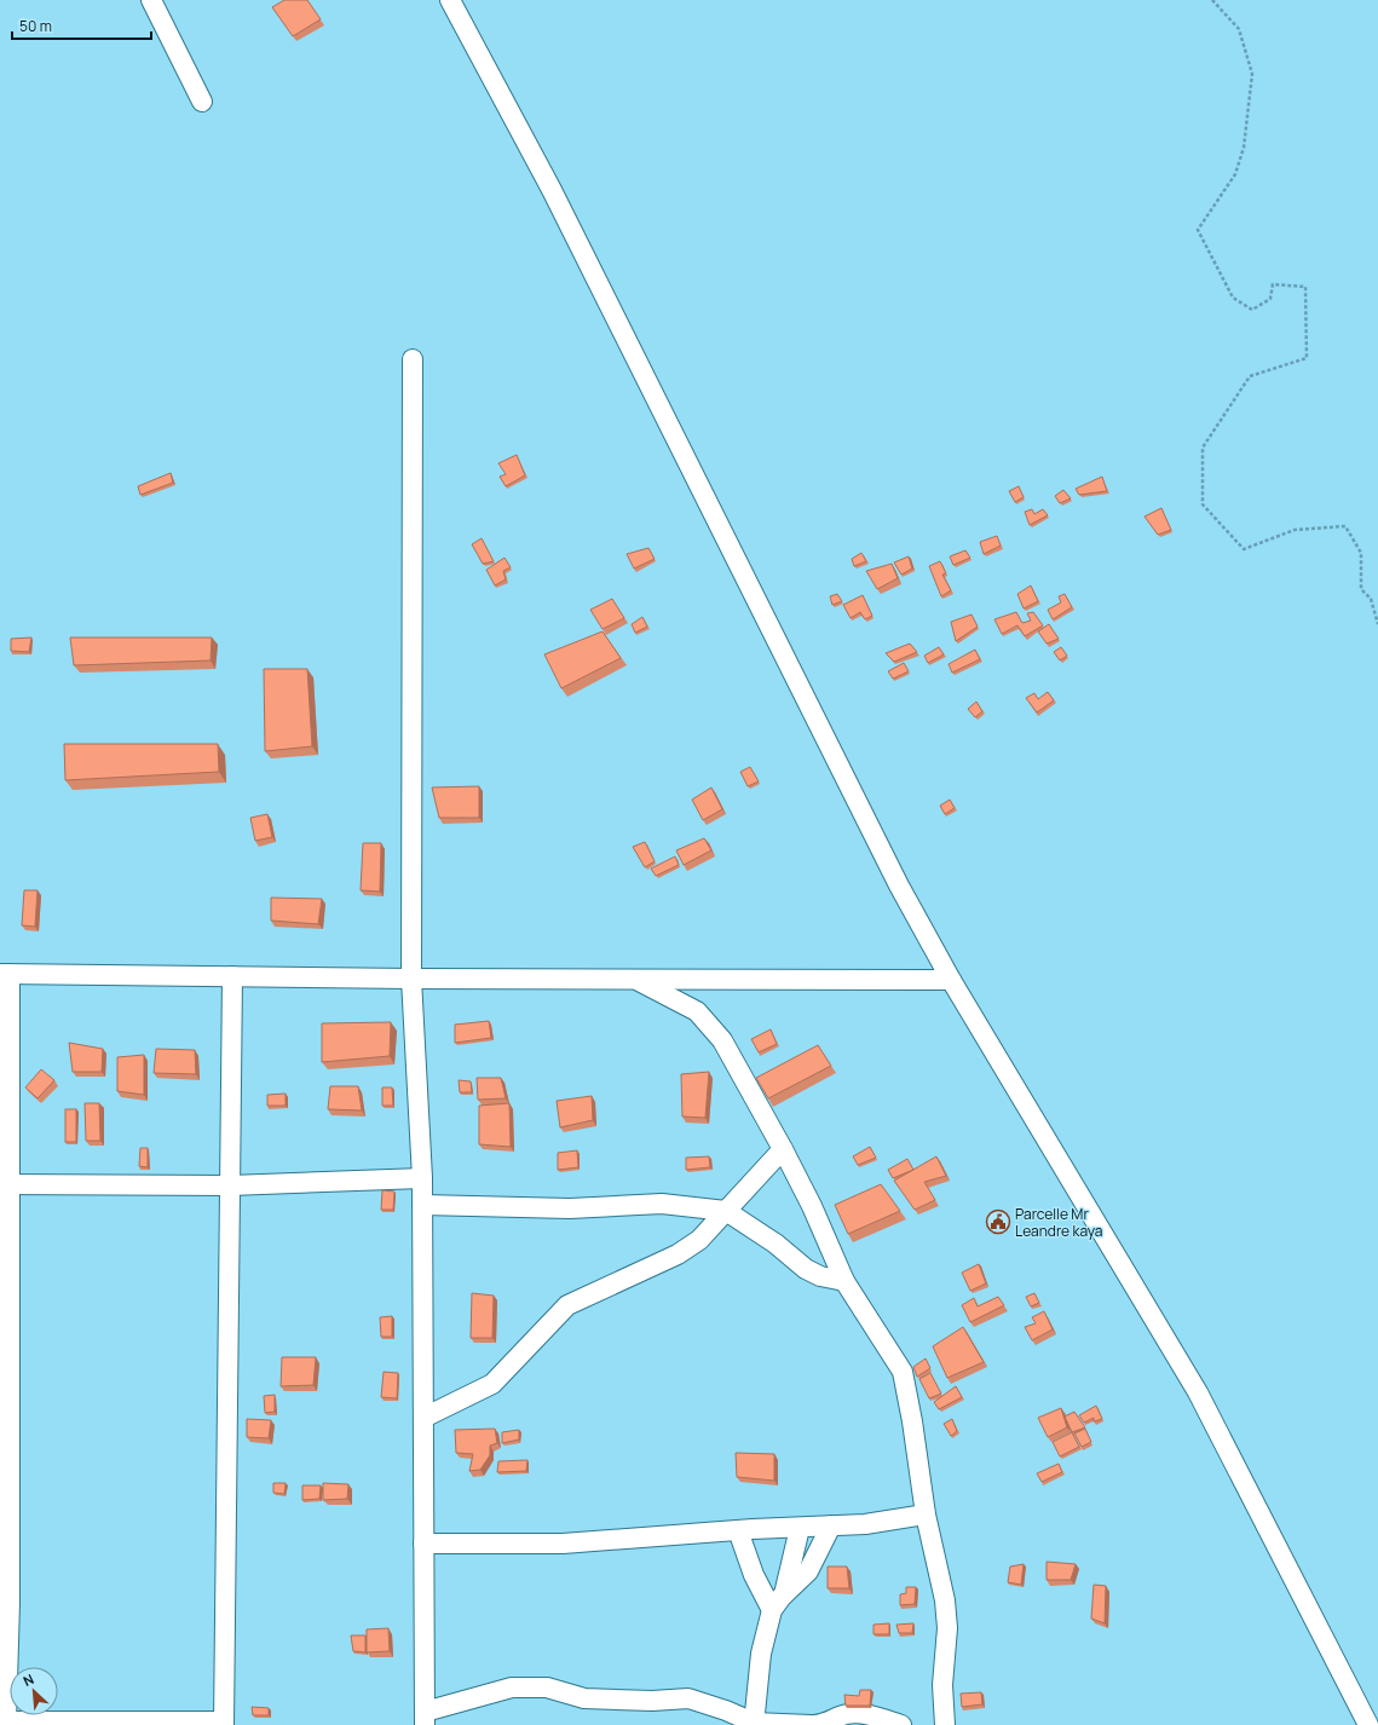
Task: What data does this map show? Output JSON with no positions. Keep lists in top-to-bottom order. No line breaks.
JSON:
{"places":{"public building":["Parcelle Mr Leandre kaya"]},"scale_bar":"50 m","north":"top left"}
